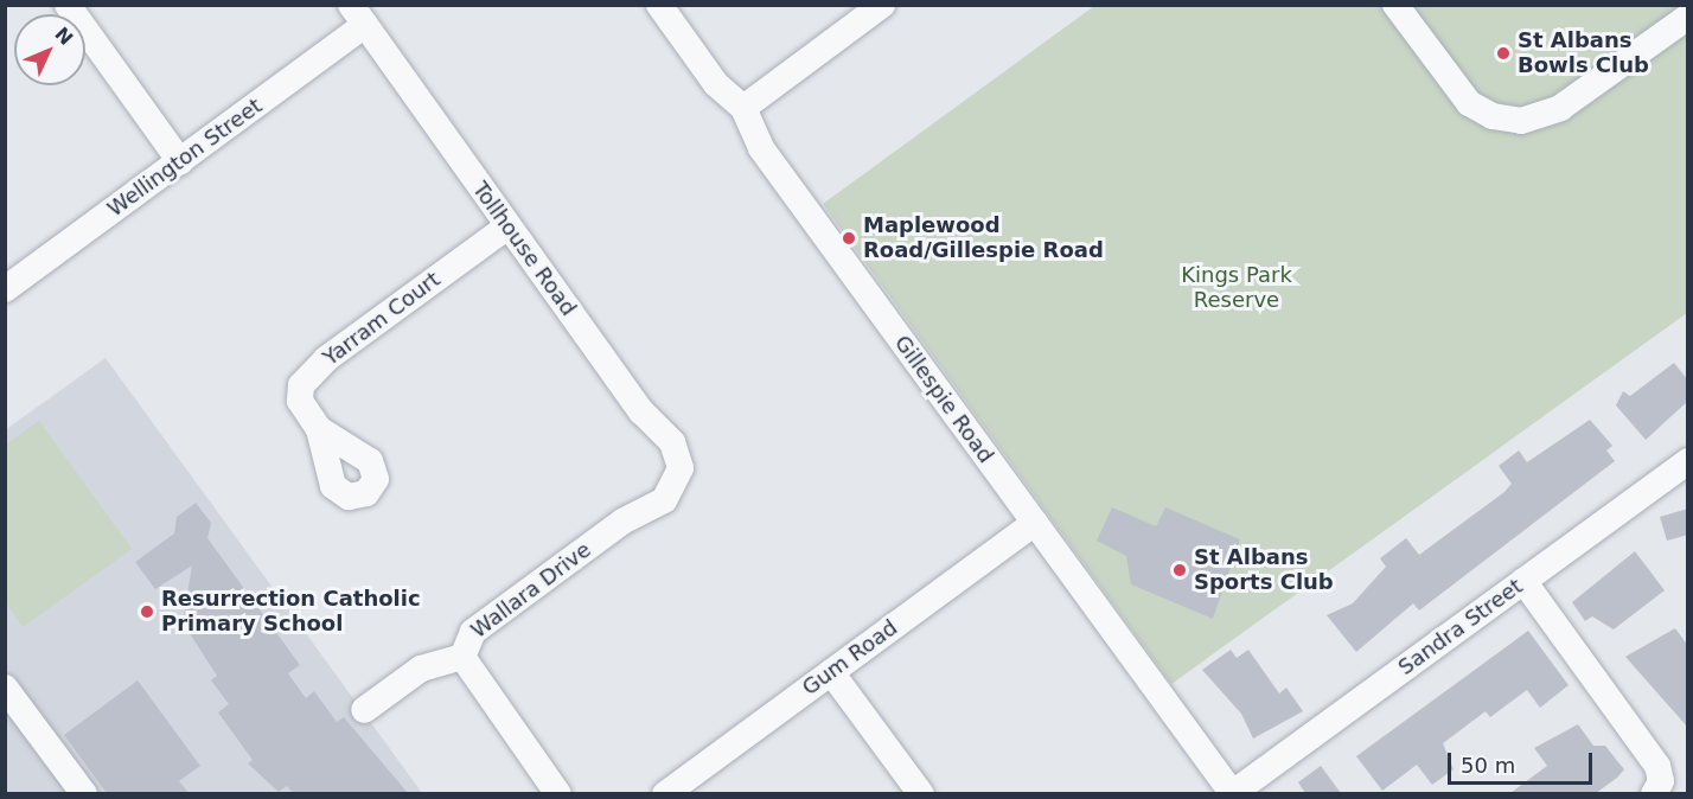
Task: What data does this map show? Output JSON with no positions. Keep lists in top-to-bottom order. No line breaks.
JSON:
{"streets":{"street":["Wellington Street","Tollhouse Road","Yarram Court","Gillespie Road","Wallara Drive","Sandra Street","Gum Road"]},"crossings":[["Wellington Street","Tollhouse Road"],["Tollhouse Road","Yarram Court"],["Tollhouse Road","Wallara Drive"],["Gillespie Road","Sandra Street"],["Gillespie Road","Gum Road"]],"parks":["Kings Park Reserve"],"places":["St Albans Bowls Club","Maplewood Road/Gillespie Road","St Albans Sports Club","Resurrection Catholic Primary School"],"scale_bar":"50 m","north":"top right"}
